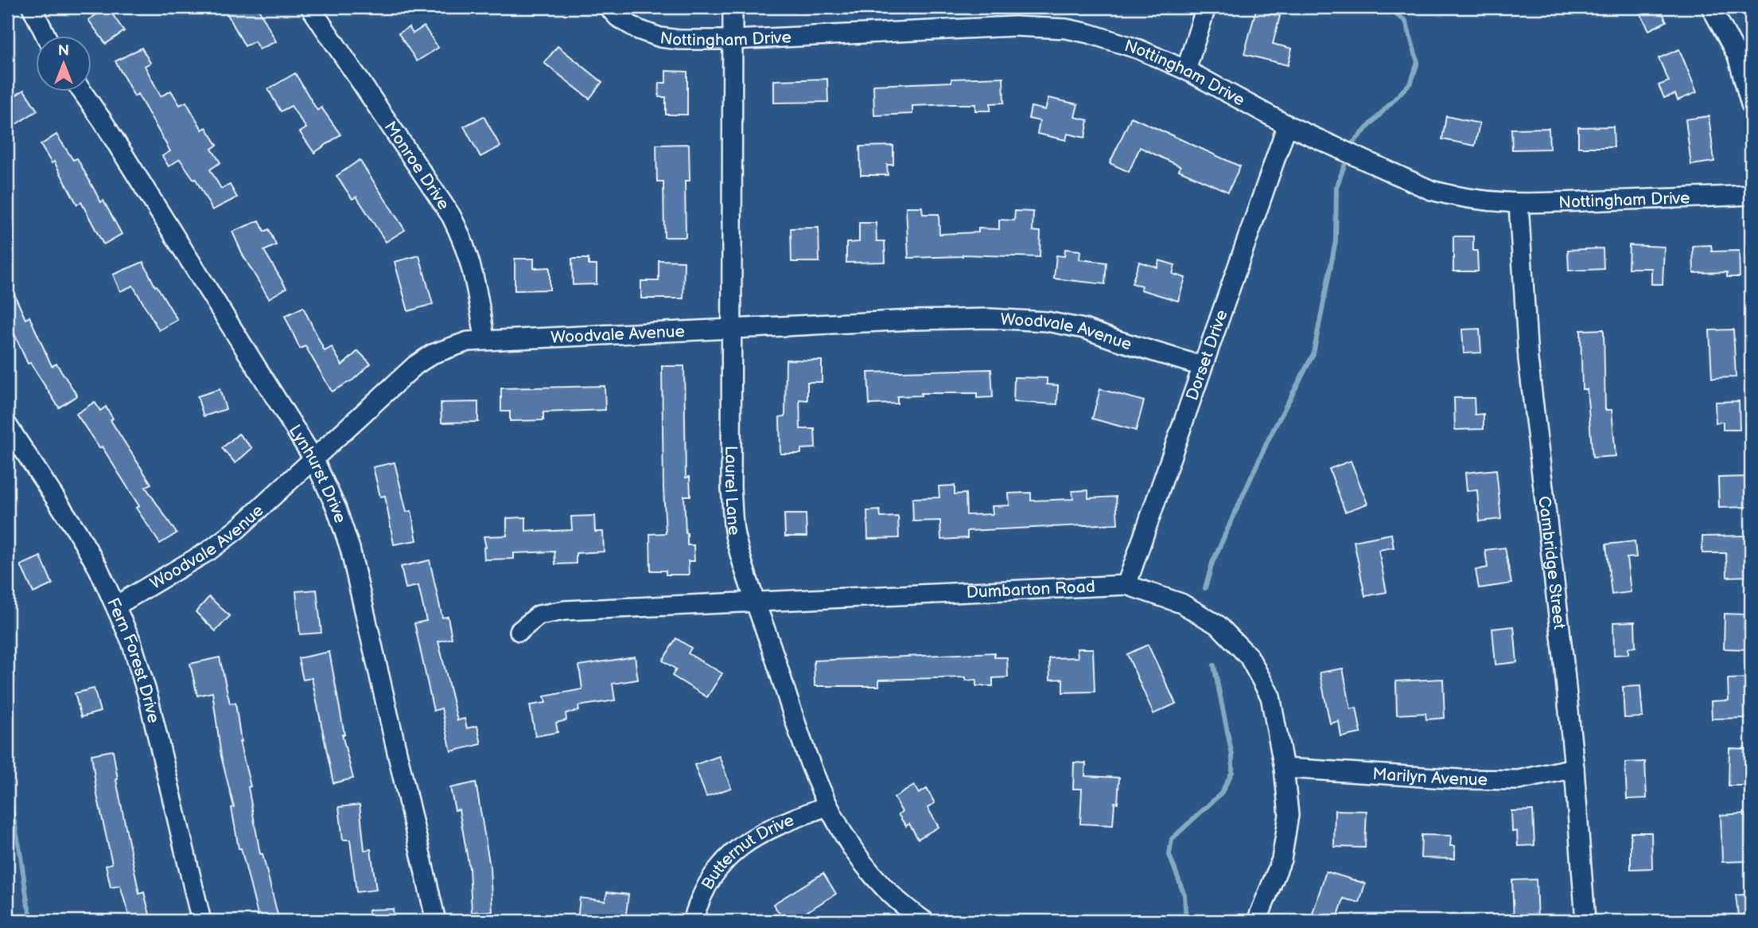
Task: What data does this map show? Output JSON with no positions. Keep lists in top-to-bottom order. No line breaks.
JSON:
{"streets":{"street":["Nottingham Drive","Monroe Drive","Woodvale Avenue","Dorset Drive","Lynhurst Drive","Laurel Lane","Cambridge Street","Dumbarton Road","Fern Forest Drive","Marilyn Avenue","Butternut Drive"]},"crossings":[["Nottingham Drive","Dorset Drive"],["Nottingham Drive","Laurel Lane"],["Nottingham Drive","Cambridge Street"],["Monroe Drive","Woodvale Avenue"],["Woodvale Avenue","Dorset Drive"],["Woodvale Avenue","Lynhurst Drive"],["Woodvale Avenue","Laurel Lane"],["Woodvale Avenue","Fern Forest Drive"],["Dorset Drive","Dumbarton Road"],["Laurel Lane","Dumbarton Road"],["Laurel Lane","Butternut Drive"],["Cambridge Street","Marilyn Avenue"],["Dumbarton Road","Marilyn Avenue"]],"north":"top"}
